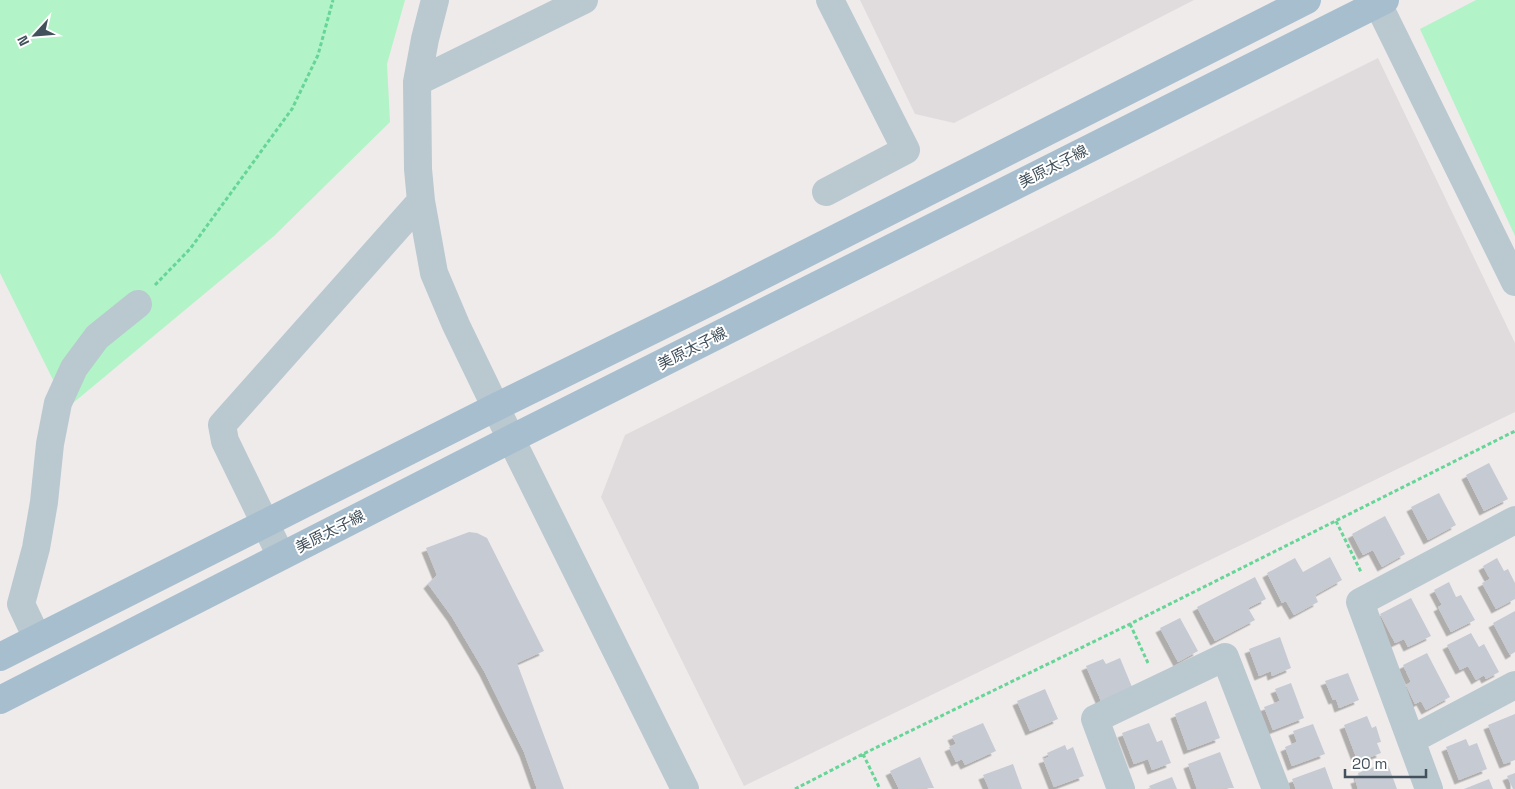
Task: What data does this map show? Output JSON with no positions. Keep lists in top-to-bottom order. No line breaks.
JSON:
{"streets":{"main road":["美原太子線"]},"scale_bar":"20 m","north":"bottom left"}
